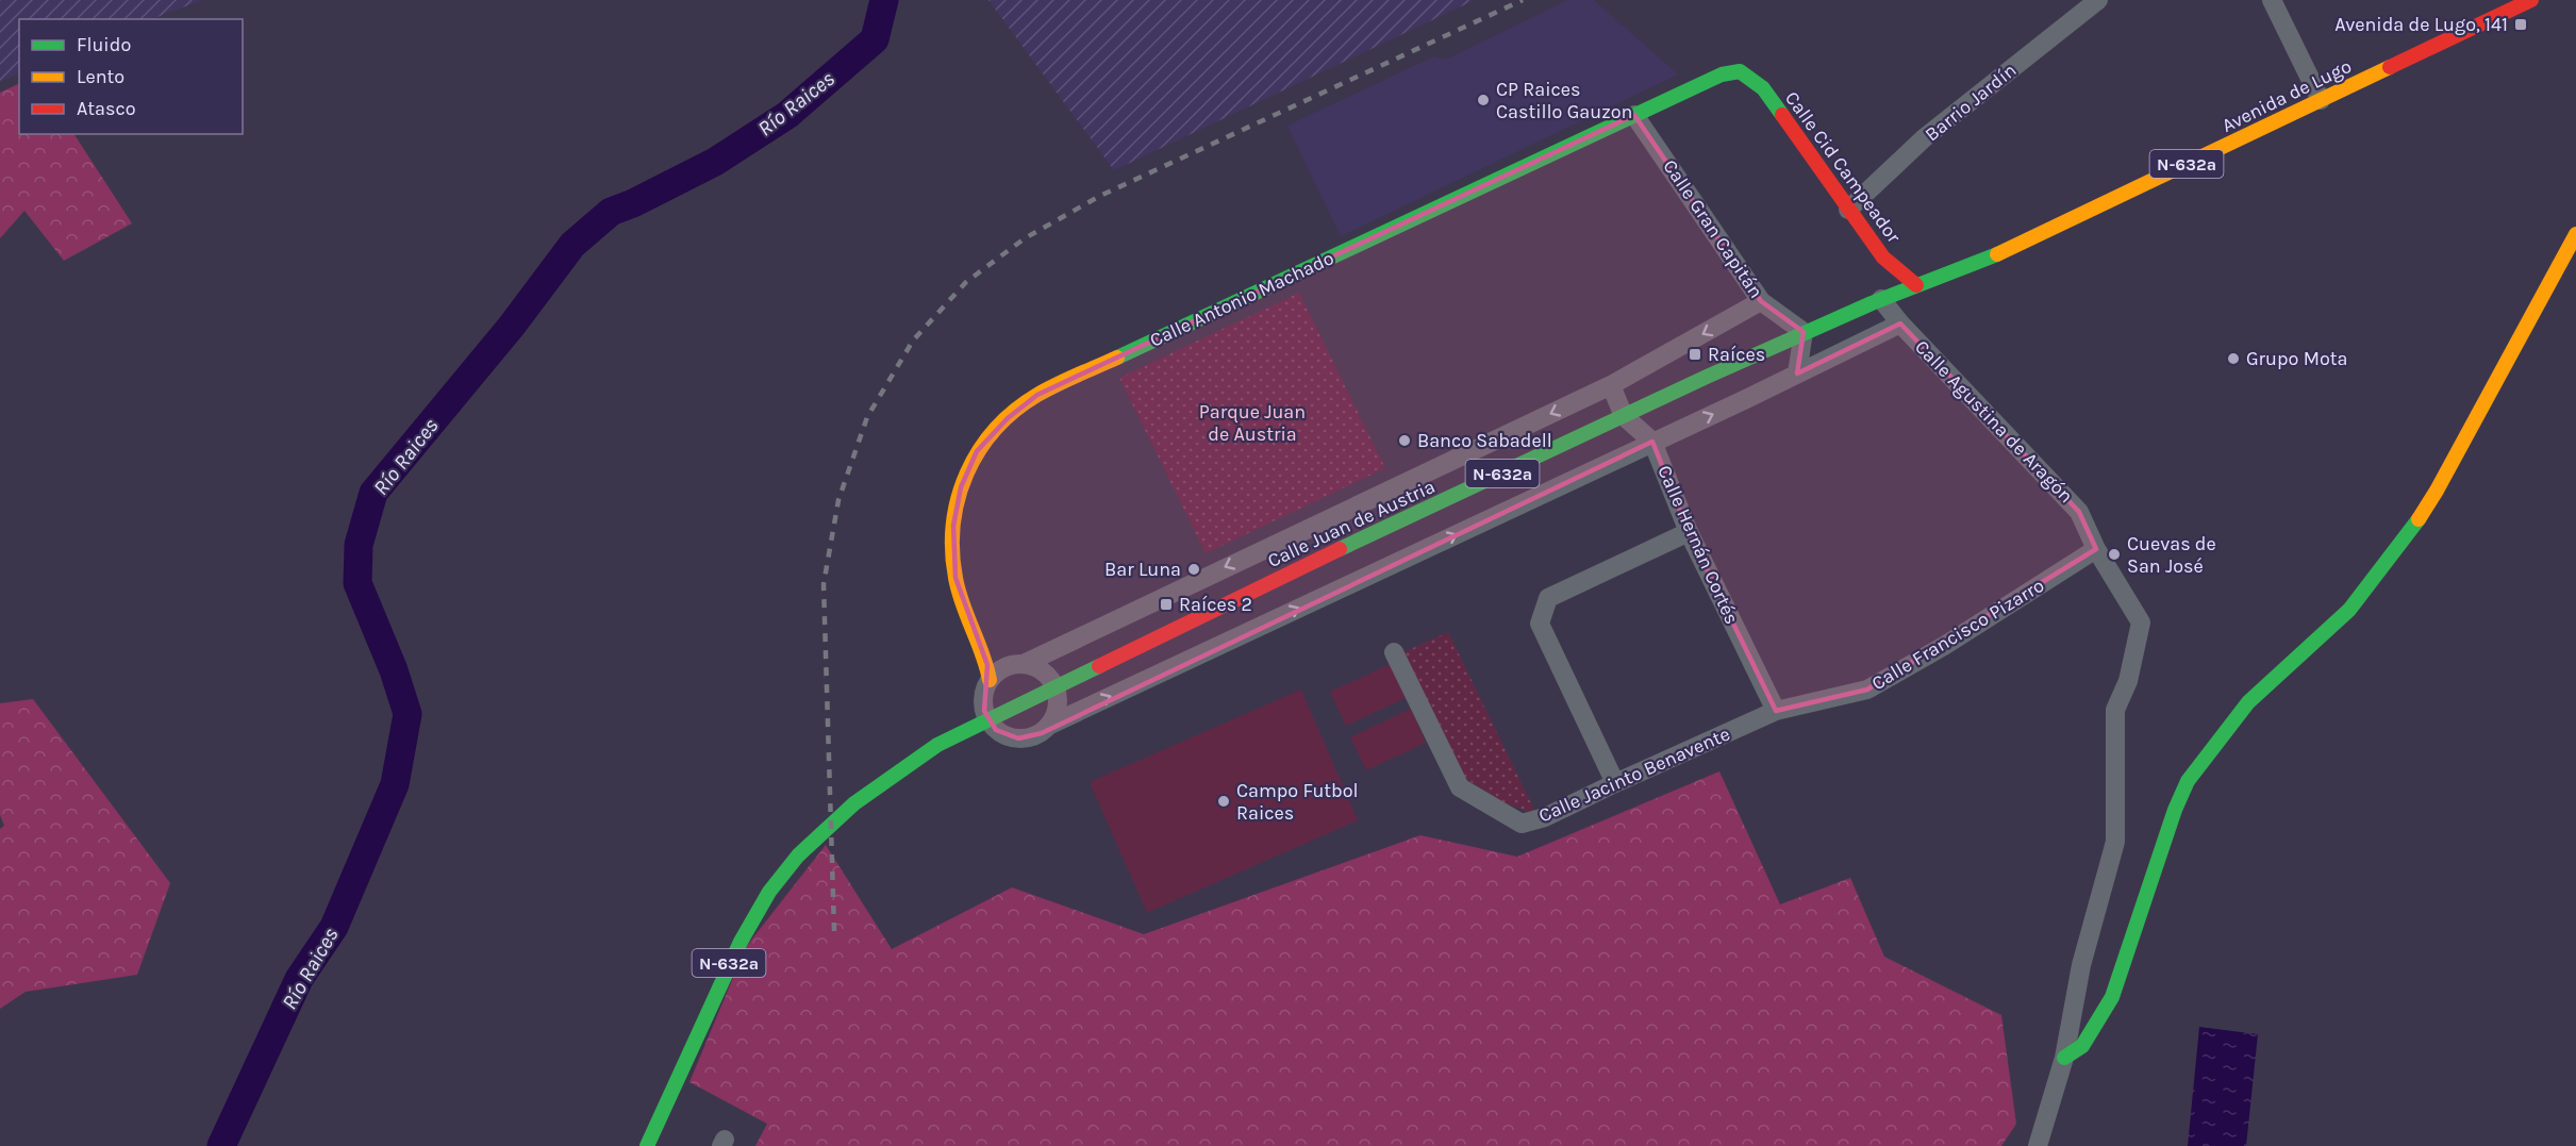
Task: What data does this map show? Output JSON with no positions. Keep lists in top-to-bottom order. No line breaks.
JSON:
{"streets":{"street":["Avenida de Lugo","Barrio Jardín","N-632a","Calle Cid Campeador","Calle Gran Capitán","Calle Antonio Machado","Calle Agustina de Aragón","Calle Juan de Austria","Calle Hernán Cortés","Calle Francisco Pizarro","Calle Jacinto Benavente"]},"crossings":[["Avenida de Lugo","Calle Cid Campeador"],["Avenida de Lugo","Calle Agustina de Aragón"],["Avenida de Lugo","Calle Juan de Austria"],["Barrio Jardín","Calle Cid Campeador"],["Calle Cid Campeador","Calle Antonio Machado"],["Calle Gran Capitán","Calle Antonio Machado"],["Calle Gran Capitán","Calle Juan de Austria"],["Calle Antonio Machado","Calle Juan de Austria"],["Calle Agustina de Aragón","Calle Juan de Austria"],["Calle Agustina de Aragón","Calle Francisco Pizarro"],["Calle Juan de Austria","Calle Hernán Cortés"],["Calle Hernán Cortés","Calle Francisco Pizarro"],["Calle Hernán Cortés","Calle Jacinto Benavente"],["Calle Francisco Pizarro","Calle Jacinto Benavente"]],"water":["Río Raices"],"parks":["Parque Juan de Austria"],"places":{"transit":["Avenida de Lugo, 141","Raíces","Raíces 2"],"other":["CP Raices Castillo Gauzon","Grupo Mota","Banco Sabadell","Cuevas de San José","Bar Luna","Campo Futbol Raices"]},"legend":["Fluido","Lento","Atasco"]}
